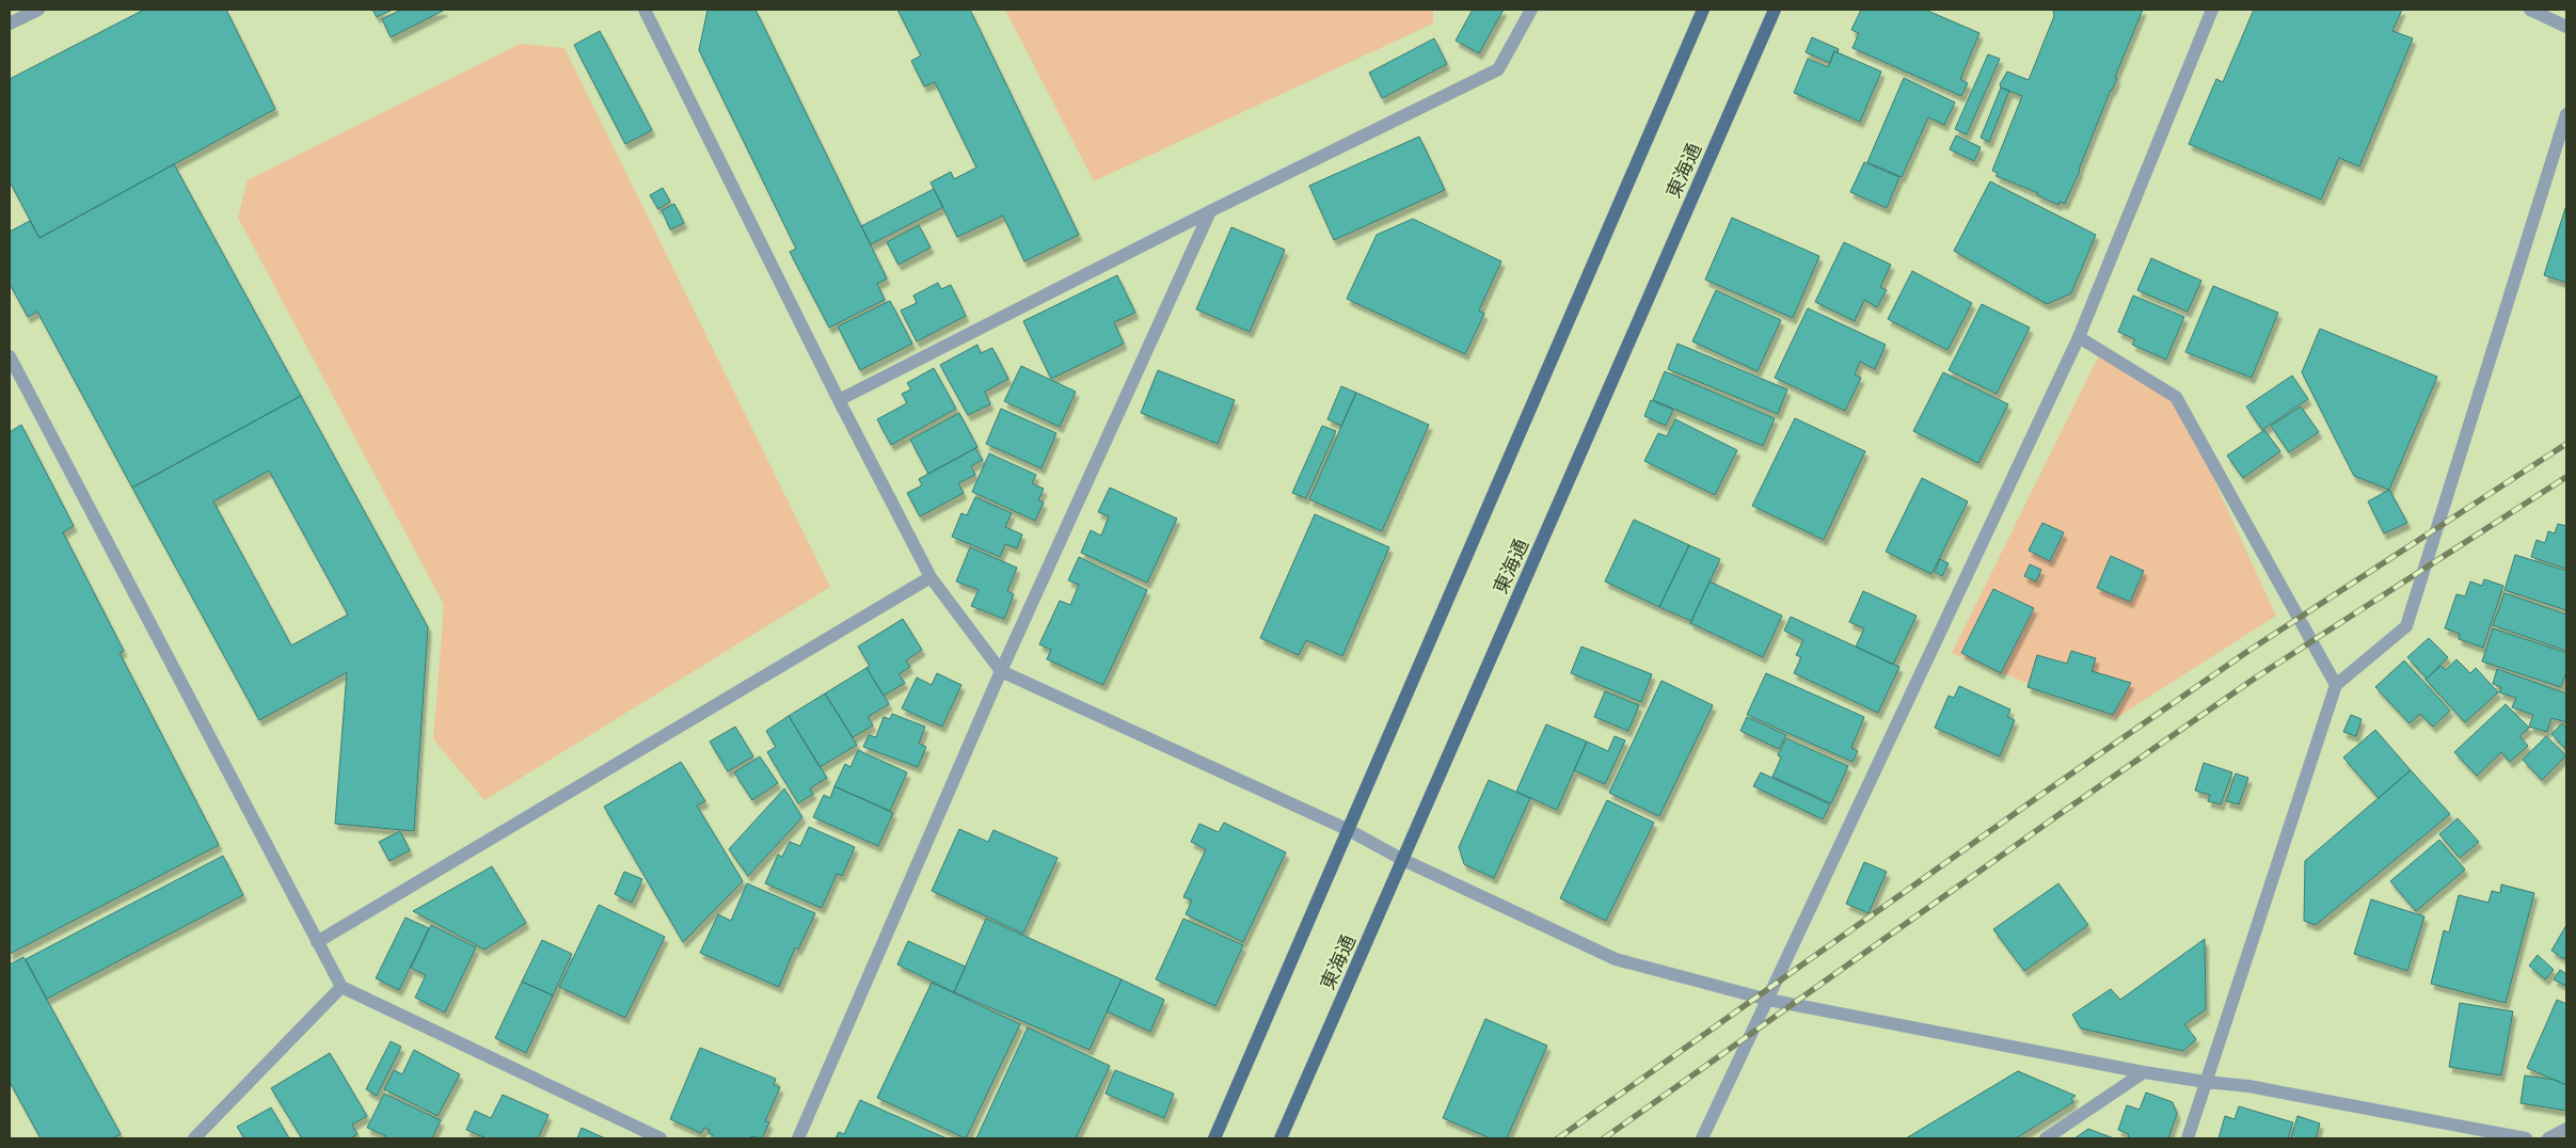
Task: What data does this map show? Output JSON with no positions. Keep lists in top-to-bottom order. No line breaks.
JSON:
{"streets":{"main road":["東海通"]}}
